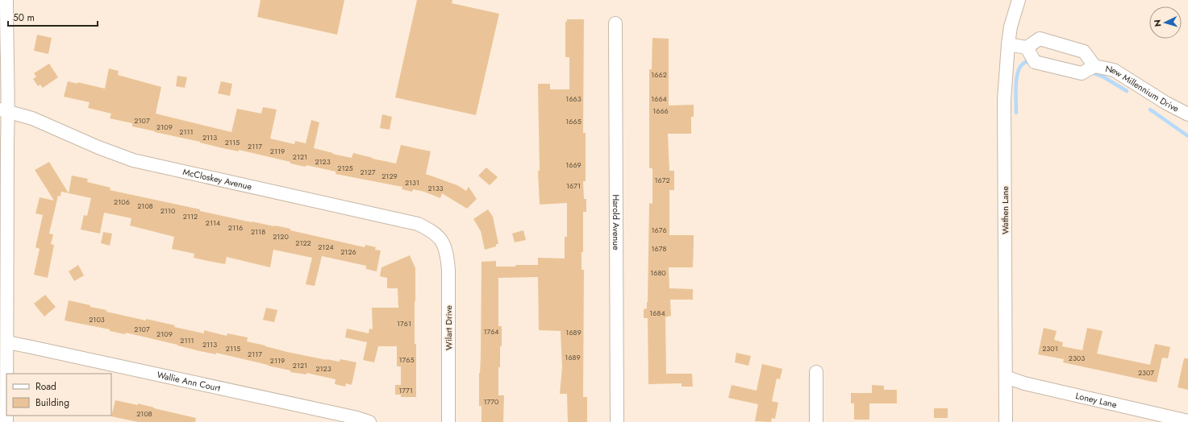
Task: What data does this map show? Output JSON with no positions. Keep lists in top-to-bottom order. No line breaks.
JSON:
{"streets":{"street":["New Millennium Drive","McCloskey Avenue","Wathen Lane","Harold Avenue","Wilart Drive","Wallie Ann Court","Loney Lane"]},"crossings":[["McCloskey Avenue","Wilart Drive"],["Wathen Lane","Loney Lane"]],"house_numbers":["1662","1663","1664","1666","2107","1665","2109","2111","2113","2115","2117","2119","2121","2123","1669","2125","2127","2129","1672","2131","1671","2133","2106","2108","2110","2112","2114","2116","1676","2118","2120","2122","2124","1678","2126","1680","1684","2103","1761","2107","1764","1689","2109","2111","2113","2115","2301","2117","1689","2303","1765","2119","2121","2123","2307","1771","1770","2108"],"legend":["Road","Building"],"scale_bar":"50 m","north":"left"}
